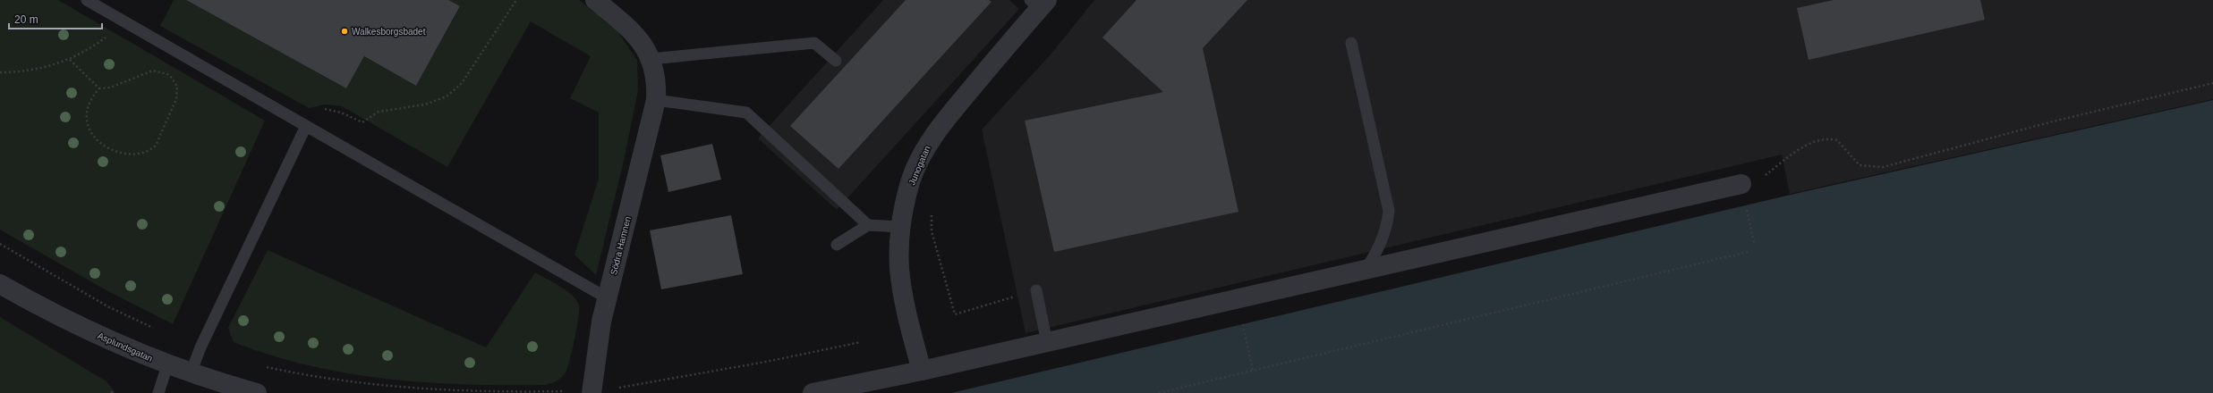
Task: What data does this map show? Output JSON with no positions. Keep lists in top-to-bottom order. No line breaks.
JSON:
{"streets":{"street":["Junogatan","Södra Hamnen","Asplundsgatan"]},"places":["Walkesborgsbadet"],"scale_bar":"20 m"}
